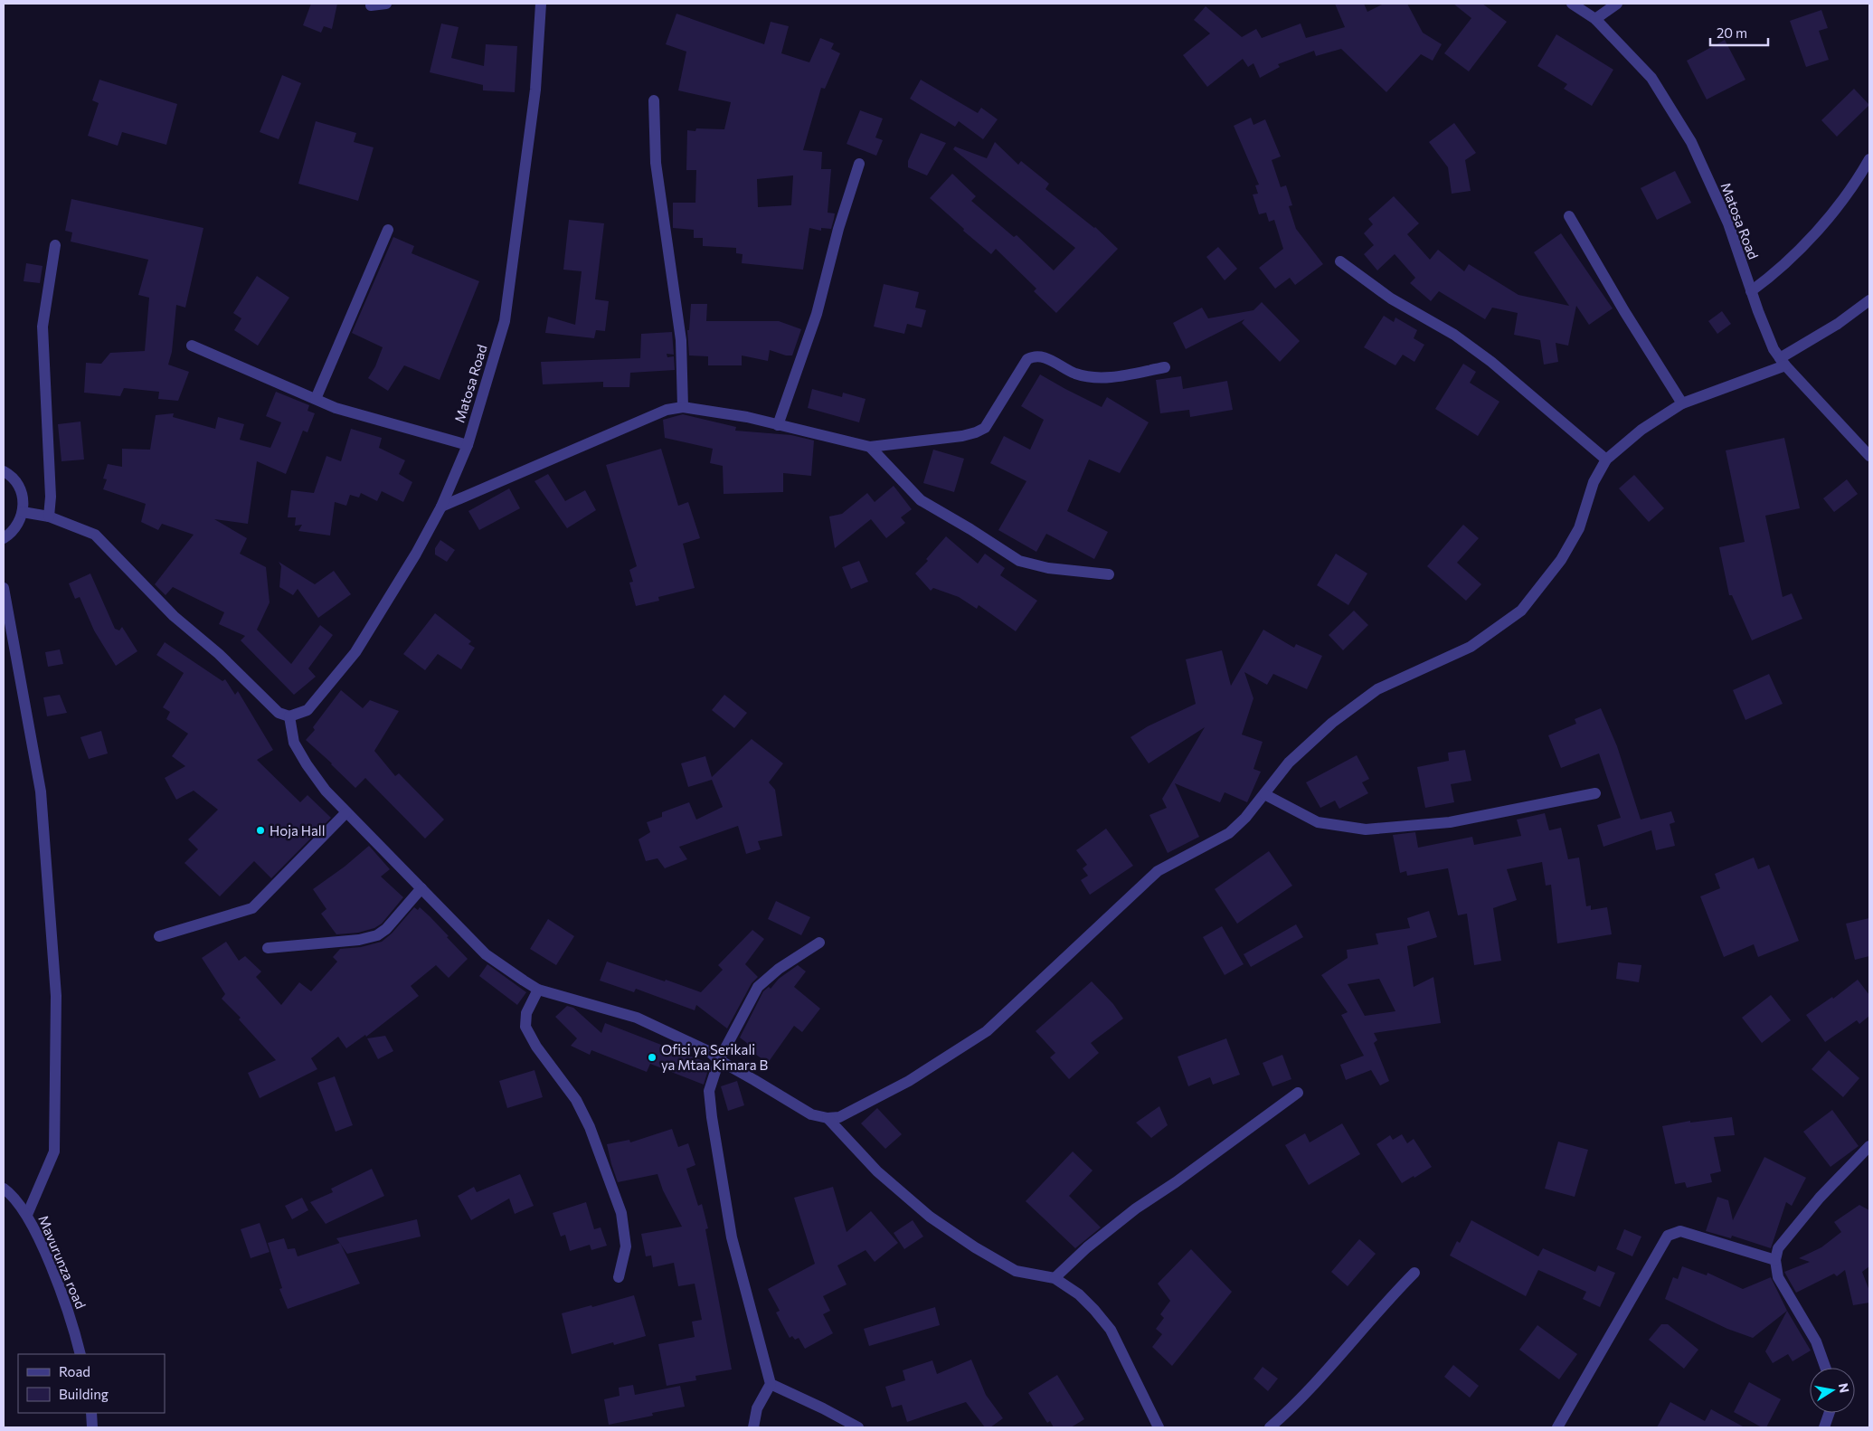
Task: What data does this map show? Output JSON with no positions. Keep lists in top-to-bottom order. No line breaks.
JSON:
{"streets":{"street":["Matosa Road","Mavurunza road"]},"places":["Hoja Hall","Ofisi ya Serikali ya Mtaa Kimara B"],"legend":["Road","Building"],"scale_bar":"20 m","north":"right"}
